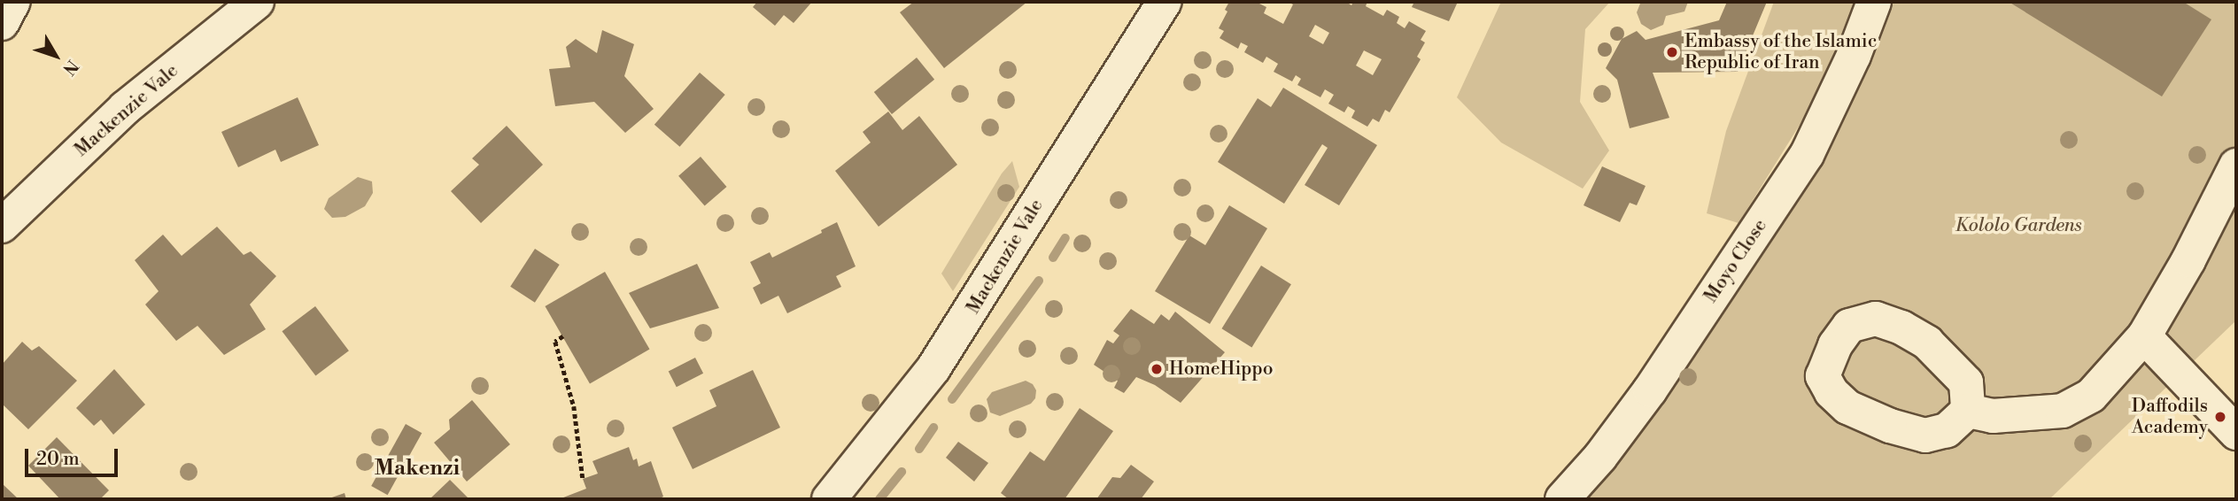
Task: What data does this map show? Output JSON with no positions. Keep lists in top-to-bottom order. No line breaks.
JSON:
{"streets":{"street":["Mackenzie Vale","Moyo Close"]},"districts":["Makenzi"],"parks":["Kololo Gardens"],"places":["Embassy of the Islamic Republic of Iran","HomeHippo","Daffodils Academy"],"scale_bar":"20 m","north":"bottom right"}
